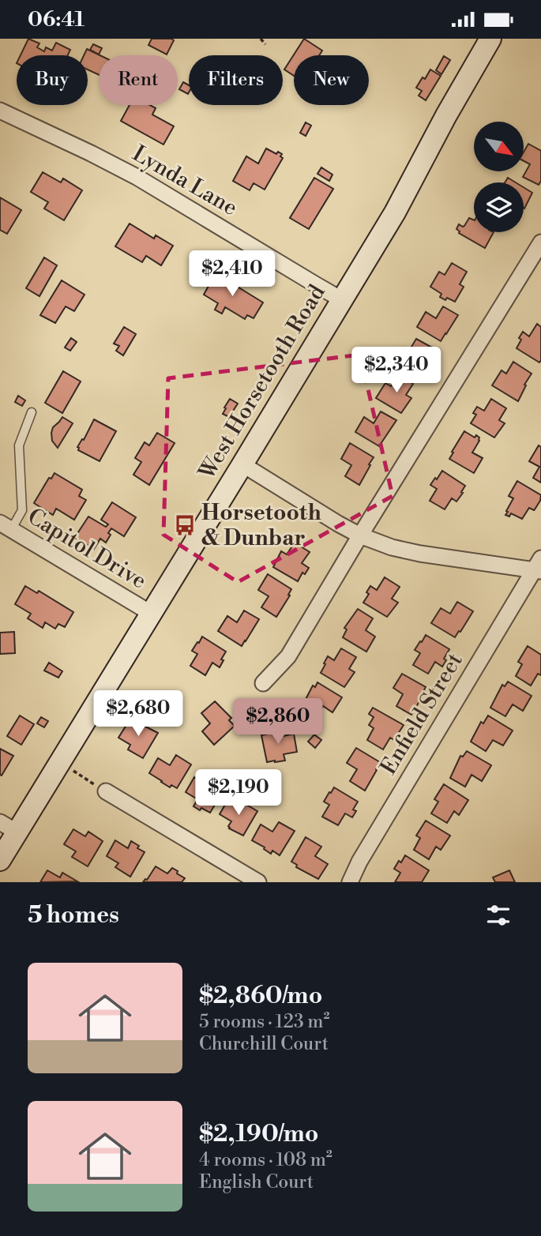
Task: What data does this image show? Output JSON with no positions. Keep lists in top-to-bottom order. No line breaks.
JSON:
{"streets":{"main road":["West Horsetooth Road"],"street":["Lynda Lane","Capitol Drive","Enfield Street"]},"crossings":[["Lynda Lane","West Horsetooth Road"],["West Horsetooth Road","Capitol Drive"]],"places":{"bus stop":["Horsetooth & Dunbar"]},"north":"bottom right","page":{"status":"06:41","chip":["Buy","Rent","Filters","New"],"price":["$2,410","$2,340","$2,680","$2,860","$2,190"],"heading":"5 homes","list":[{"name":"$2,860/mo","note":"5 rooms · 123 m² · Churchill Court"},{"name":"$2,190/mo","note":"4 rooms · 108 m² · English Court"}]}}
